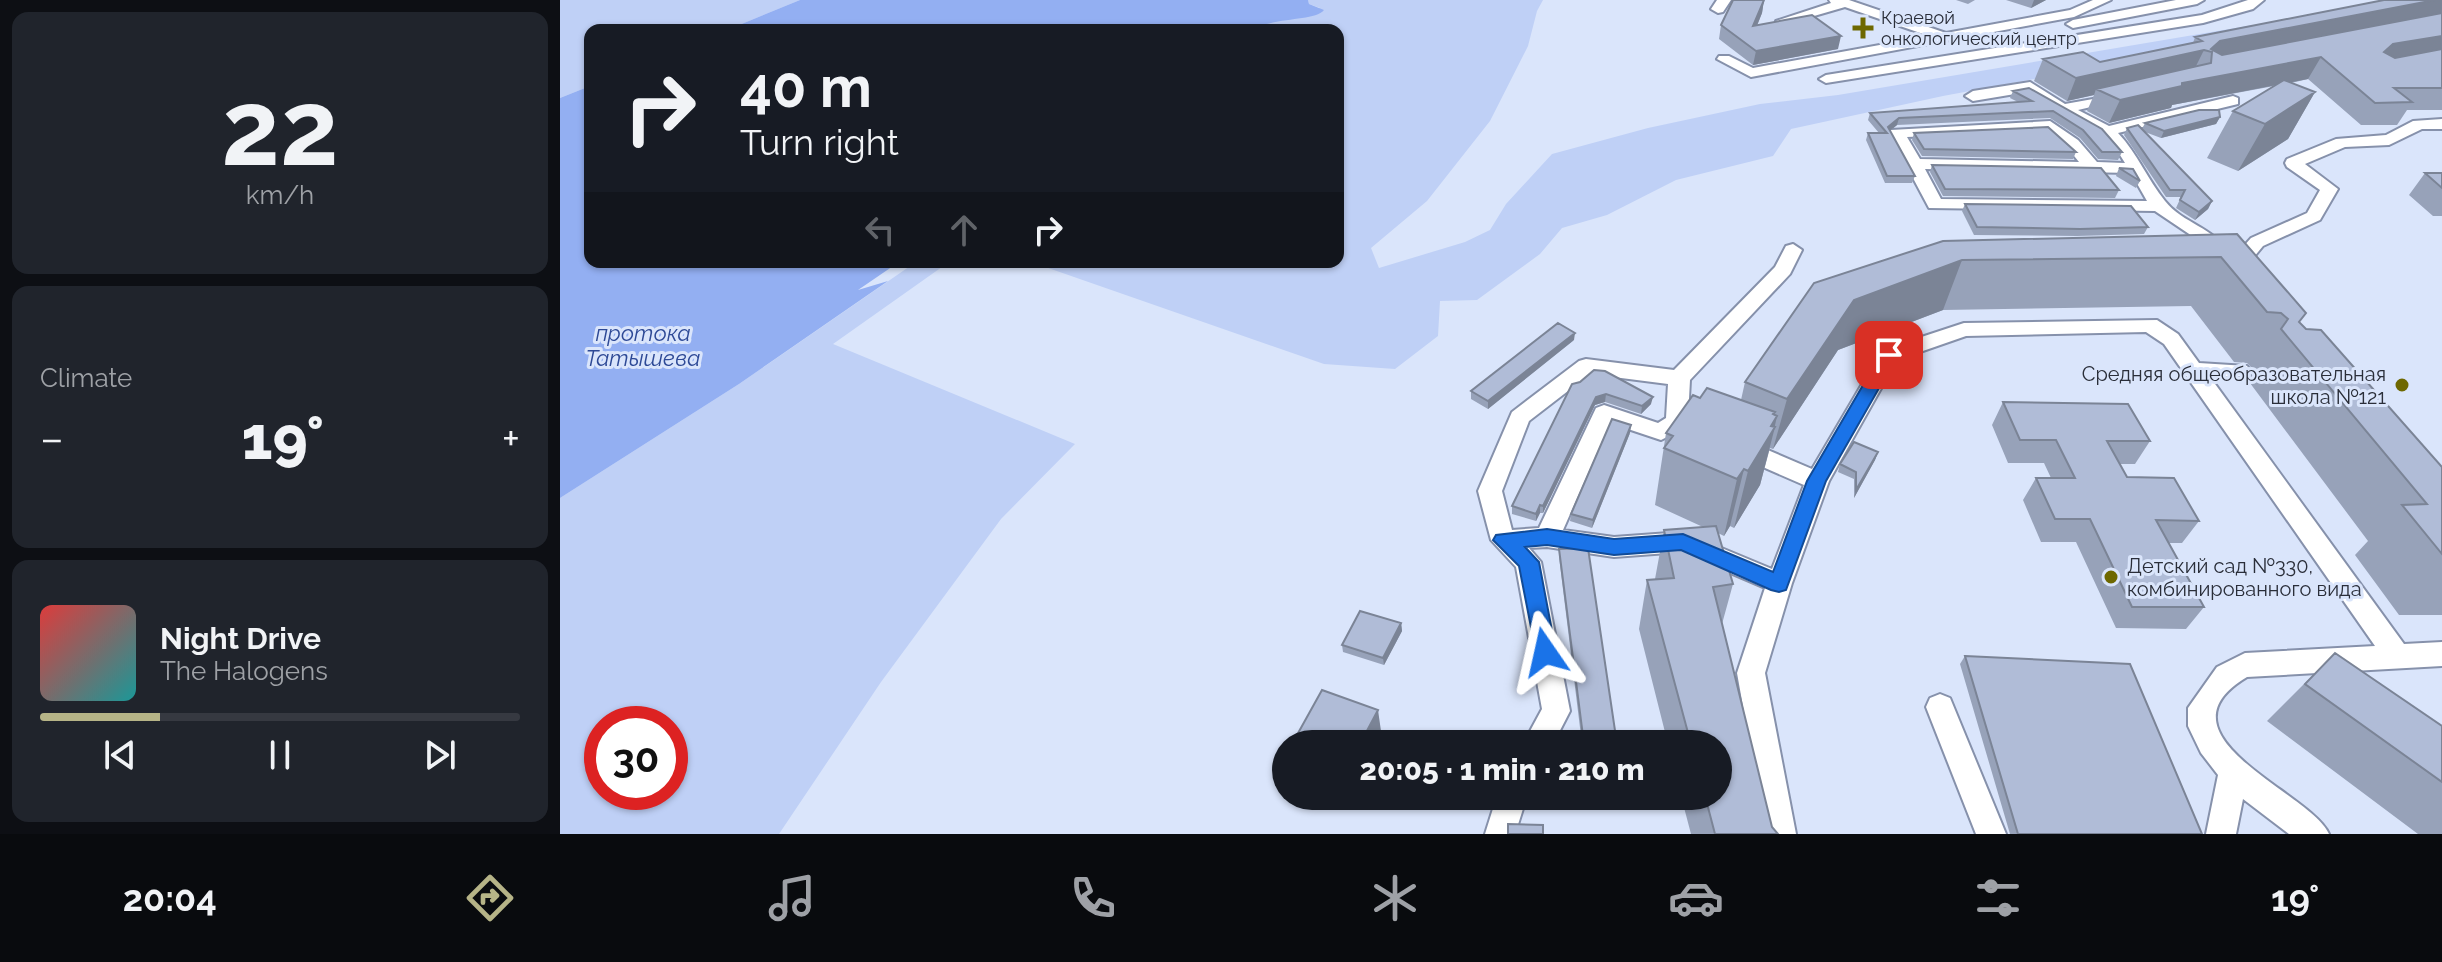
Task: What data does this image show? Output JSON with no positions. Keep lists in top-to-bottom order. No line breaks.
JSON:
{"water":["протока Татышева"],"places":{"health":["Краевой онкологический центр"],"other":["Средняя общеобразовательная школа №121","Детский сад №330, комбинированного вида"]},"page":{"tile":[["22","km/h"],"Climate"],"turn":["40 m","Turn right"],"heat":["−","19°","+"],"song":["Night Drive","The Halogens"],"limit":"30","trip":"20:05 · 1 min · 210 m","tabs":["20:04","19°"]}}
